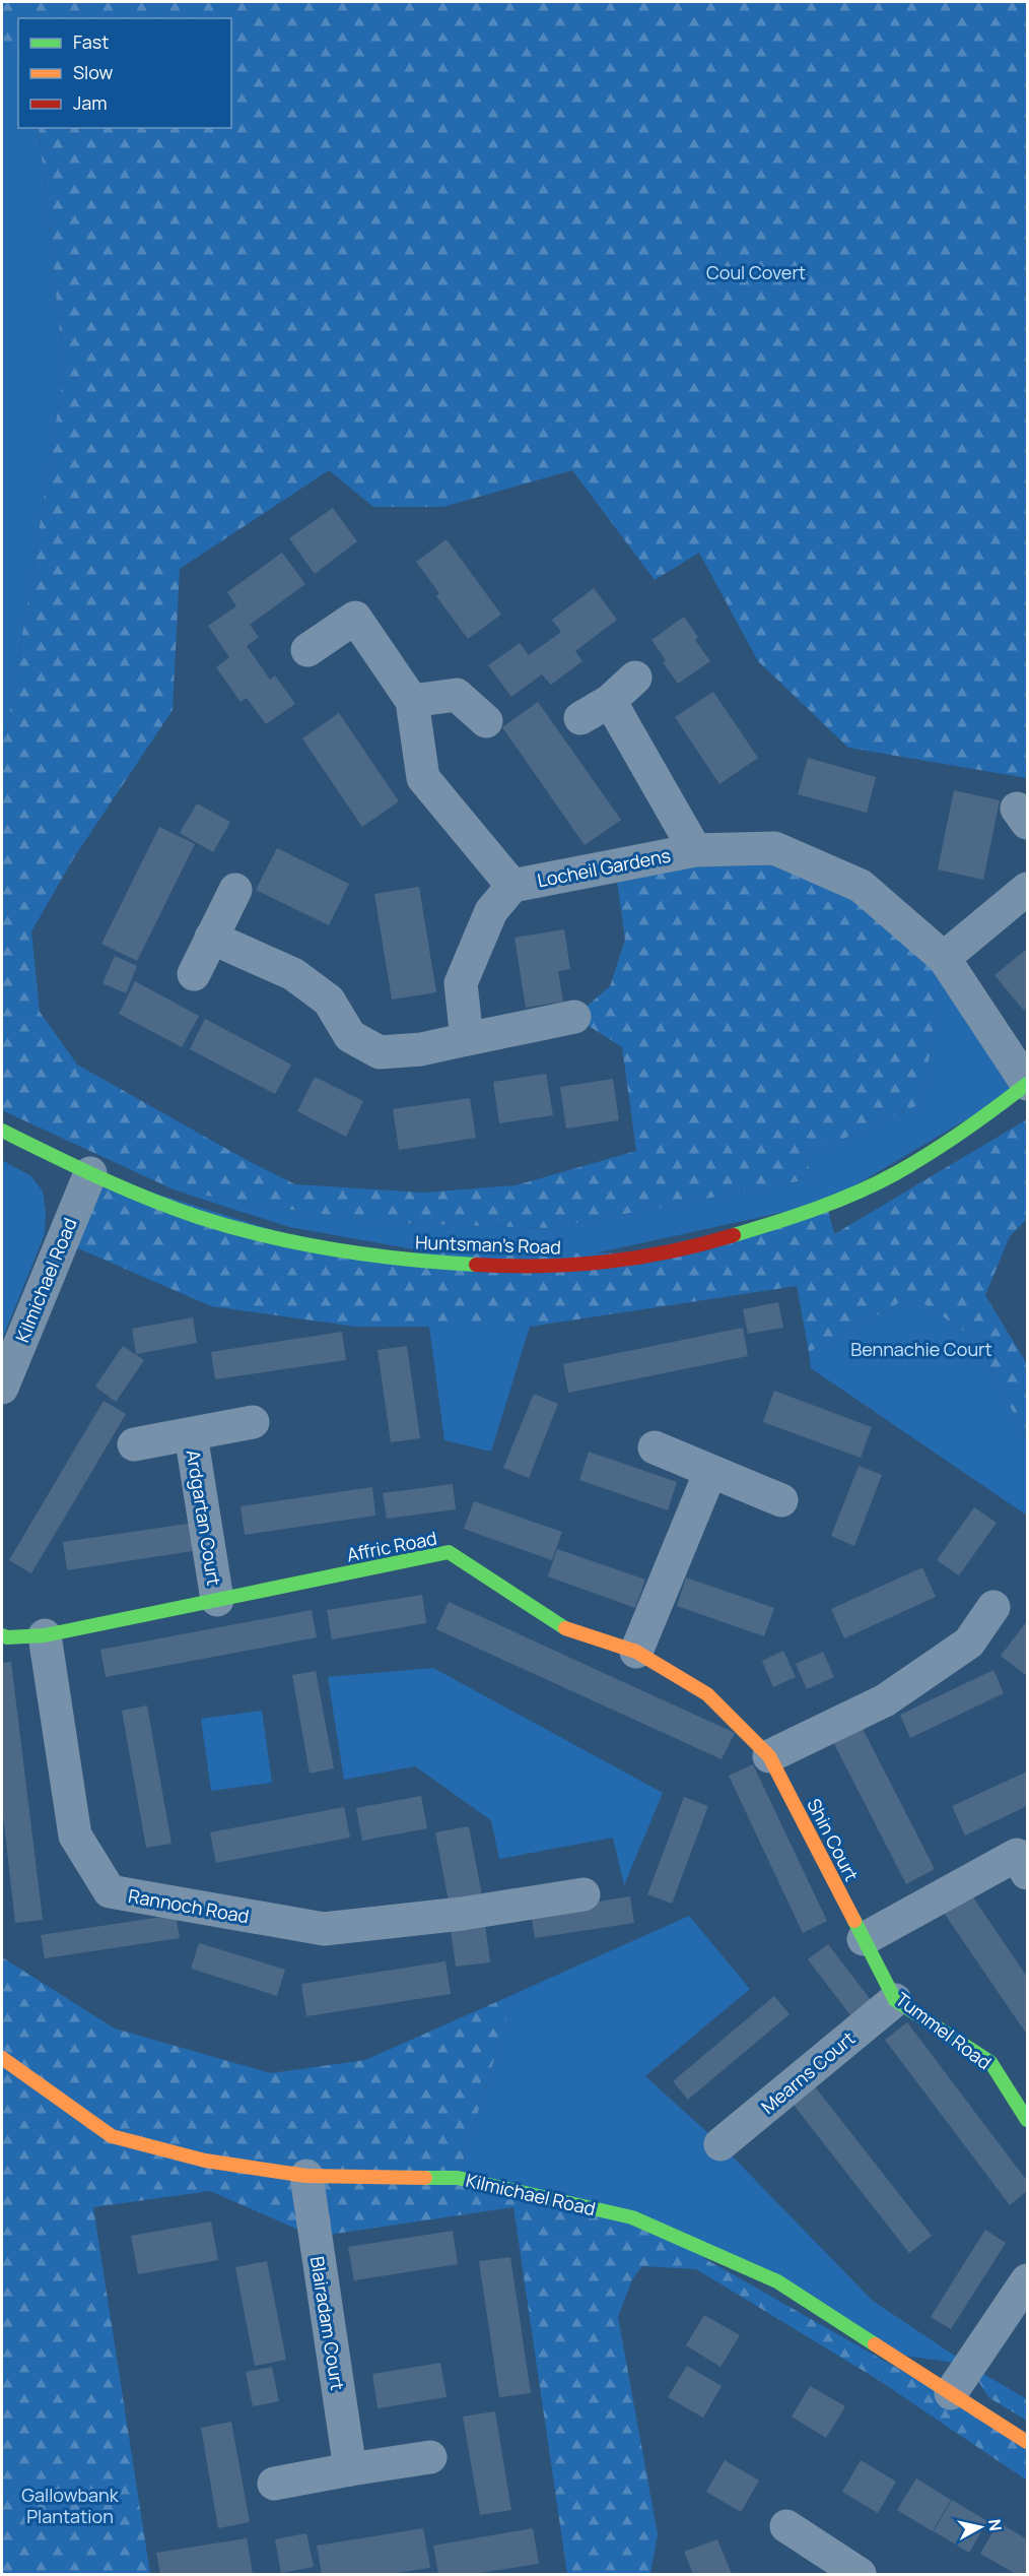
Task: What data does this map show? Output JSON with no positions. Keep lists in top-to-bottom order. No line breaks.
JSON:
{"streets":{"street":["Locheil Gardens","Huntsman's Road","Kilmichael Road","Ardgartan Court","Affric Road","Shin Court","Rannoch Road","Tummel Road","Mearns Court","Blairadam Court"]},"crossings":[["Locheil Gardens","Huntsman's Road"],["Huntsman's Road","Kilmichael Road"],["Kilmichael Road","Blairadam Court"],["Ardgartan Court","Affric Road"],["Affric Road","Shin Court"],["Affric Road","Rannoch Road"],["Shin Court","Tummel Road"],["Tummel Road","Mearns Court"]],"parks":["Coul Covert","Bennachie Court","Gallowbank Plantation"],"legend":["Fast","Slow","Jam"],"north":"right"}
